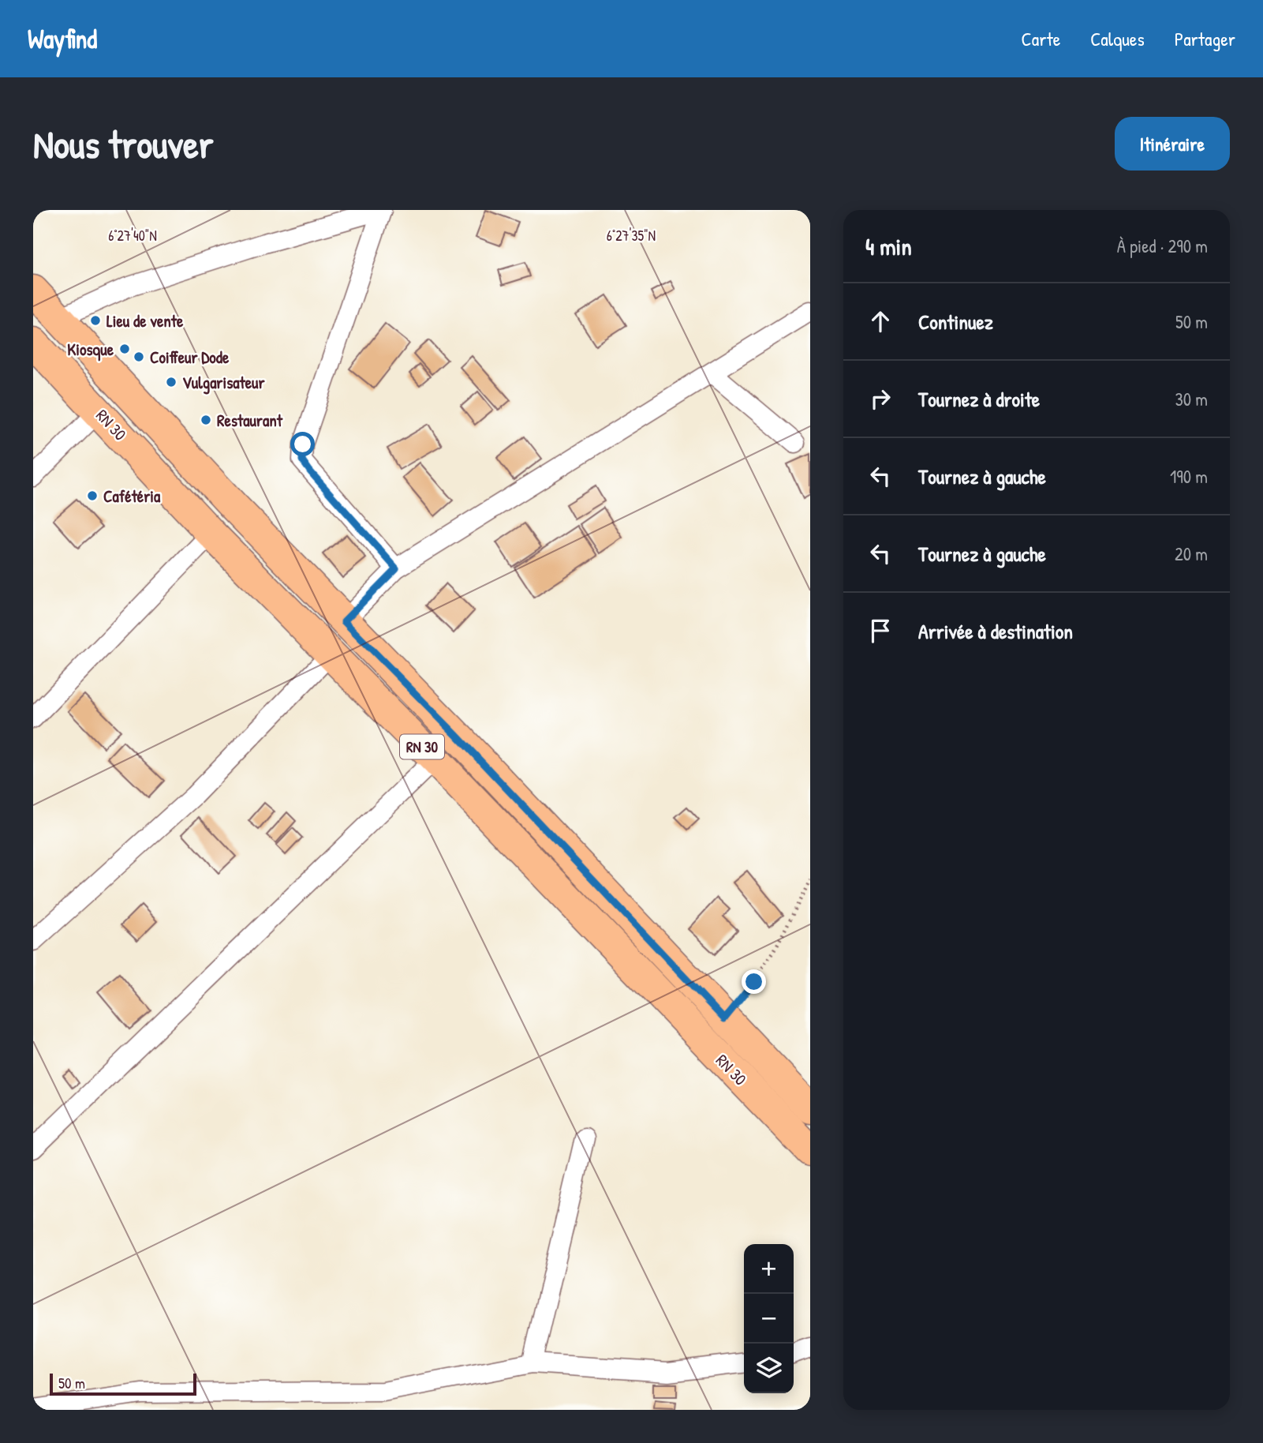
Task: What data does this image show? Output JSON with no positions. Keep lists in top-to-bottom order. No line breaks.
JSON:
{"streets":{"main road":["RN 30"]},"places":["Lieu de vente","Kiosque","Coiffeur Dode","Vulgarisateur","Restaurant","Cafétéria"],"scale_bar":"50 m","page":{"header":"Wayfind","nav":["Carte","Calques","Partager"],"buttons":"Itinéraire","title":"Nous trouver","heading":["4 min","À pied · 290 m"],"list":[["Continuez","50 m"],["Tournez à droite","30 m"],["Tournez à gauche","190 m"],["Tournez à gauche","20 m"],"Arrivée à destination"],"map_buttons":["+","−"],"scale":"50 m"},"coordinates":["6°27'40\"N","6°27'35\"N"]}
